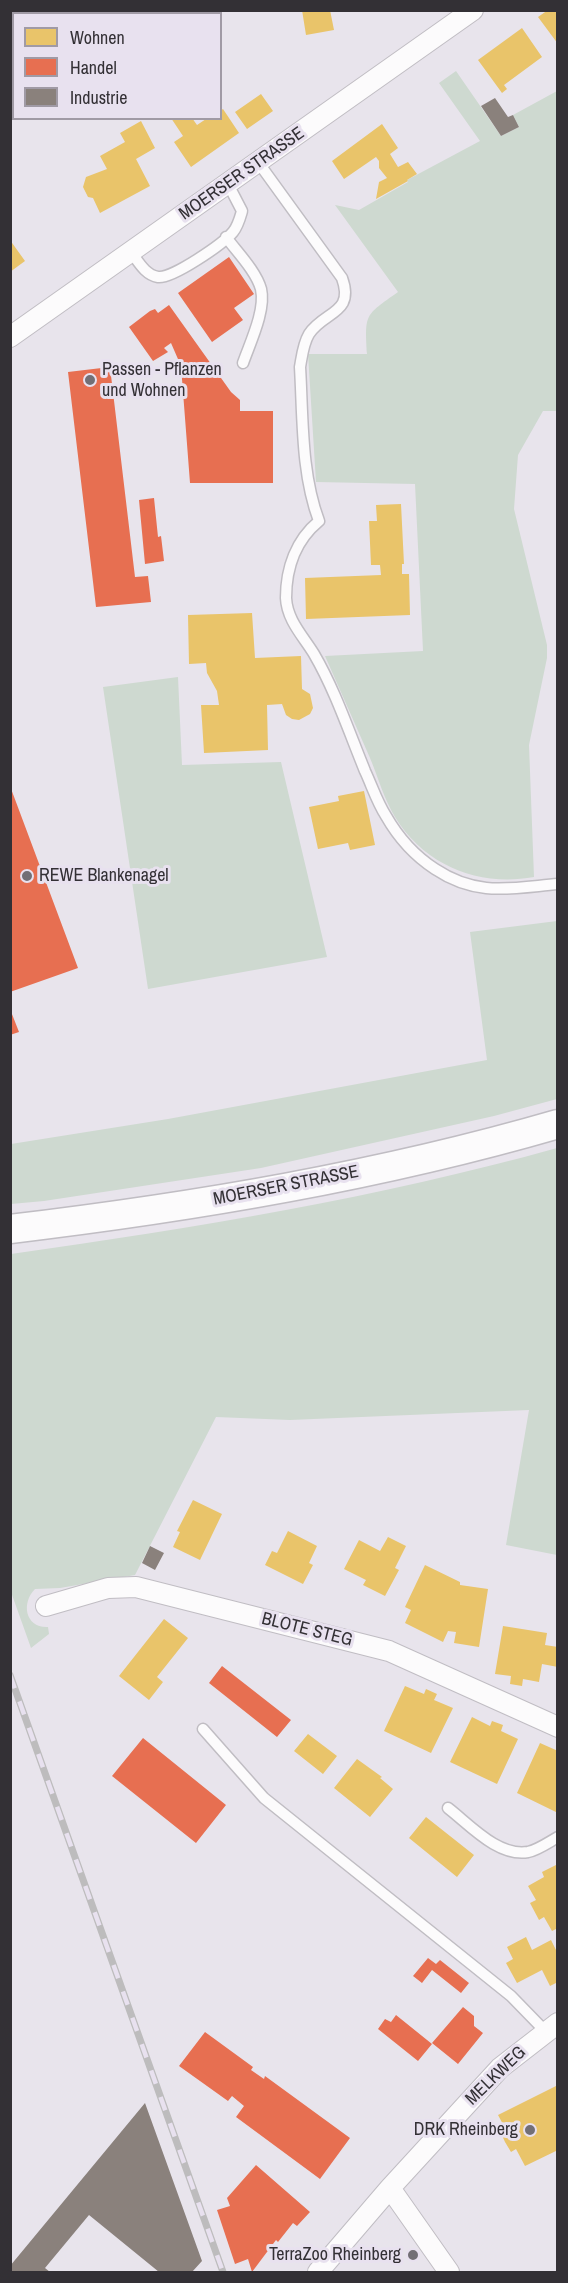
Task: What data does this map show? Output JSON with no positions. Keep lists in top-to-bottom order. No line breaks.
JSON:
{"streets":{"main road":["MOERSER STRASSE"],"street":["BLOTE STEG","MELKWEG"]},"places":["Passen - Pflanzen und Wohnen","REWE Blankenagel","DRK Rheinberg","TerraZoo Rheinberg"],"legend":["Wohnen","Handel","Industrie"]}
